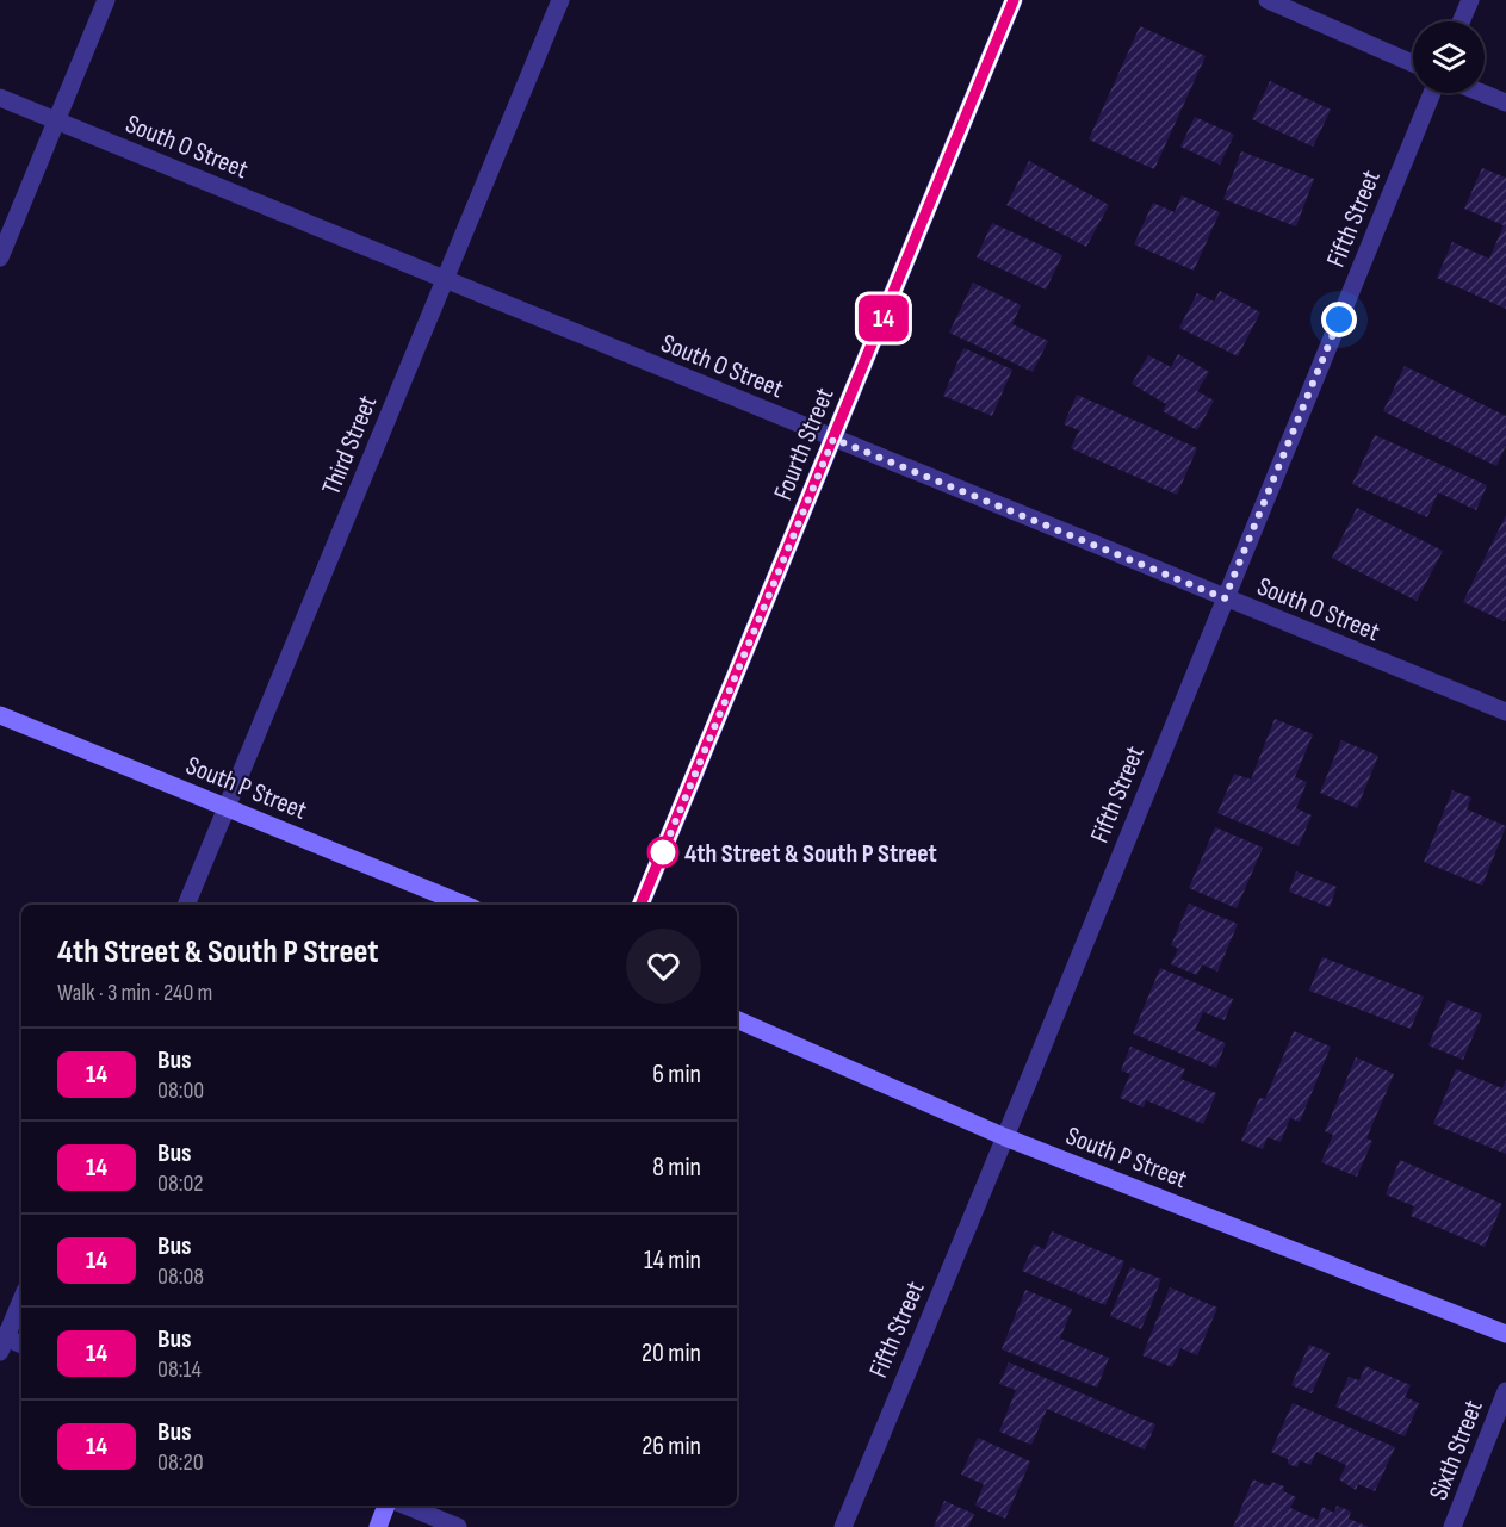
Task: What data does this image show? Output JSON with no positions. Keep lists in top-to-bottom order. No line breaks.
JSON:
{"streets":{"street":["South O Street","Fifth Street","Fourth Street","Third Street","South P Street","Sixth Street"]},"crossings":[["South O Street","Fifth Street"],["South O Street","Fourth Street"],["South O Street","Third Street"],["Fifth Street","South P Street"],["Third Street","South P Street"]],"places":["4th Street & South P Street"],"lines":["bus line 14"],"page":{"on_map":"14","heading":["4th Street & South P Street","Walk · 3 min · 240 m"],"list":[{"mark":"14","name":"Bus","note":"08:00","value":"6 min"},{"mark":"14","name":"Bus","note":"08:02","value":"8 min"},{"mark":"14","name":"Bus","note":"08:08","value":"14 min"},{"mark":"14","name":"Bus","note":"08:14","value":"20 min"},{"mark":"14","name":"Bus","note":"08:20","value":"26 min"}]}}
